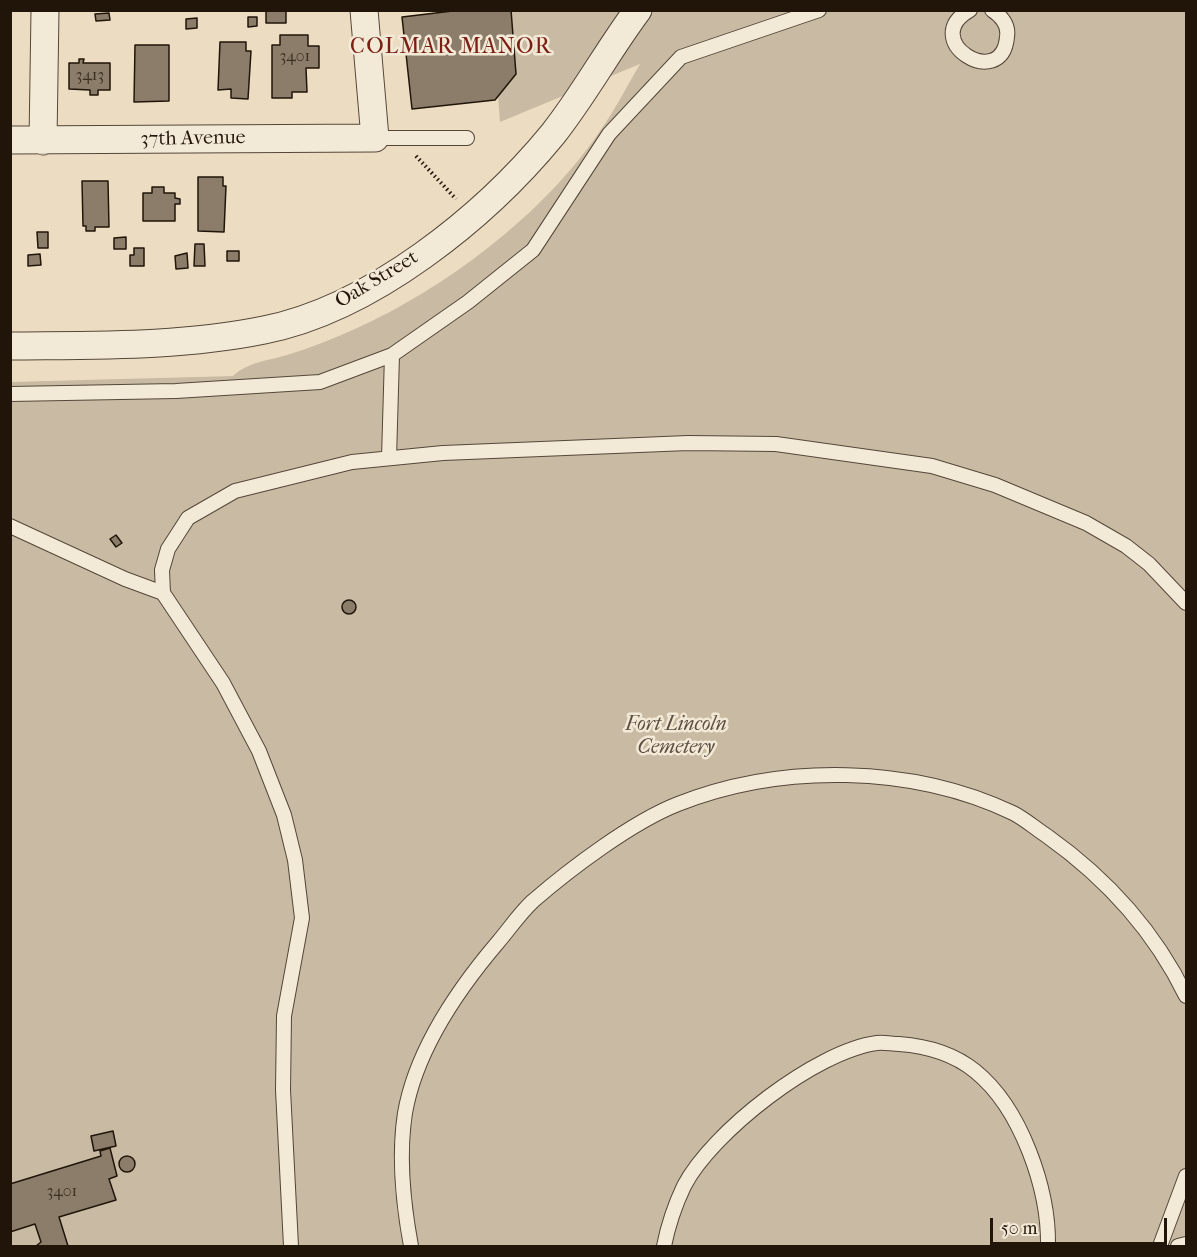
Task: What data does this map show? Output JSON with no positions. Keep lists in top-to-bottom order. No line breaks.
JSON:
{"streets":{"street":["37th Avenue","Oak Street"]},"districts":["COLMAR MANOR"],"parks":["Fort Lincoln Cemetery"],"house_numbers":["3401","3413","3401"],"scale_bar":"50 m"}
